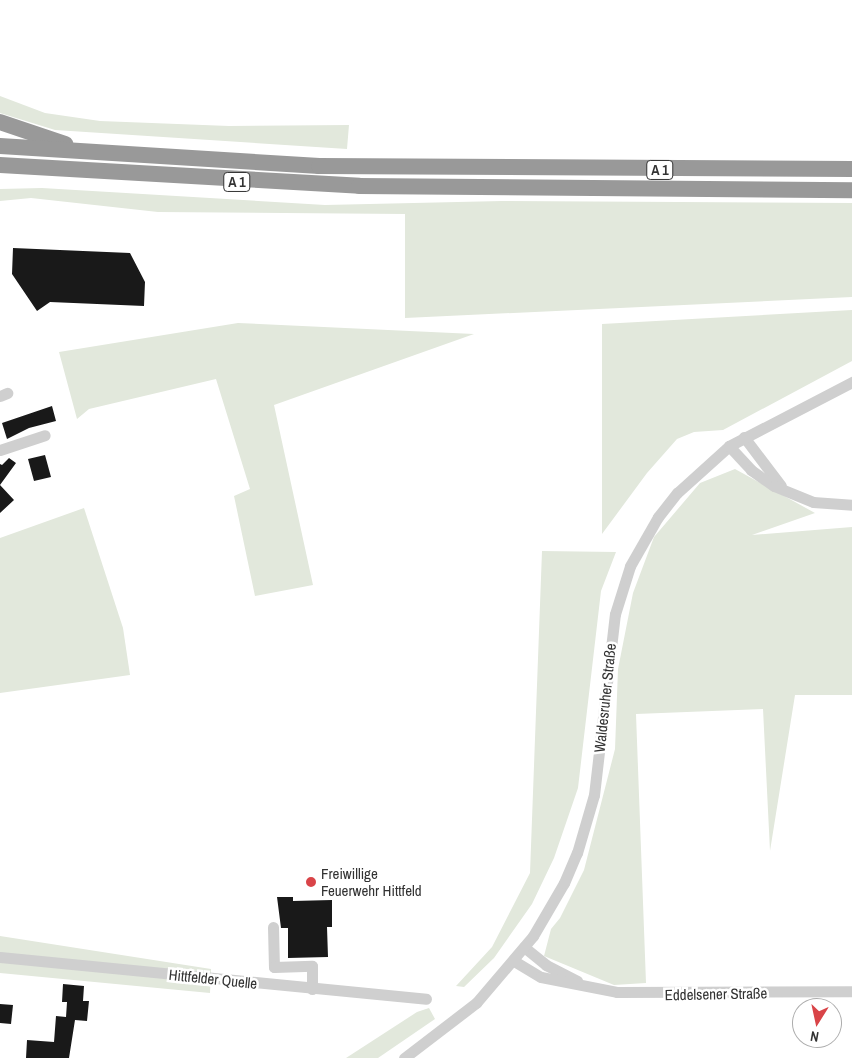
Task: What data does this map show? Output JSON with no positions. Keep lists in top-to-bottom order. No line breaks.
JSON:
{"streets":{"highway":["A 1"],"street":["Waldesruher Straße","Hittfelder Quelle","Eddelsener Straße"]},"crossings":[["Waldesruher Straße","Eddelsener Straße"]],"places":["Freiwillige Feuerwehr Hittfeld"],"north":"bottom"}
